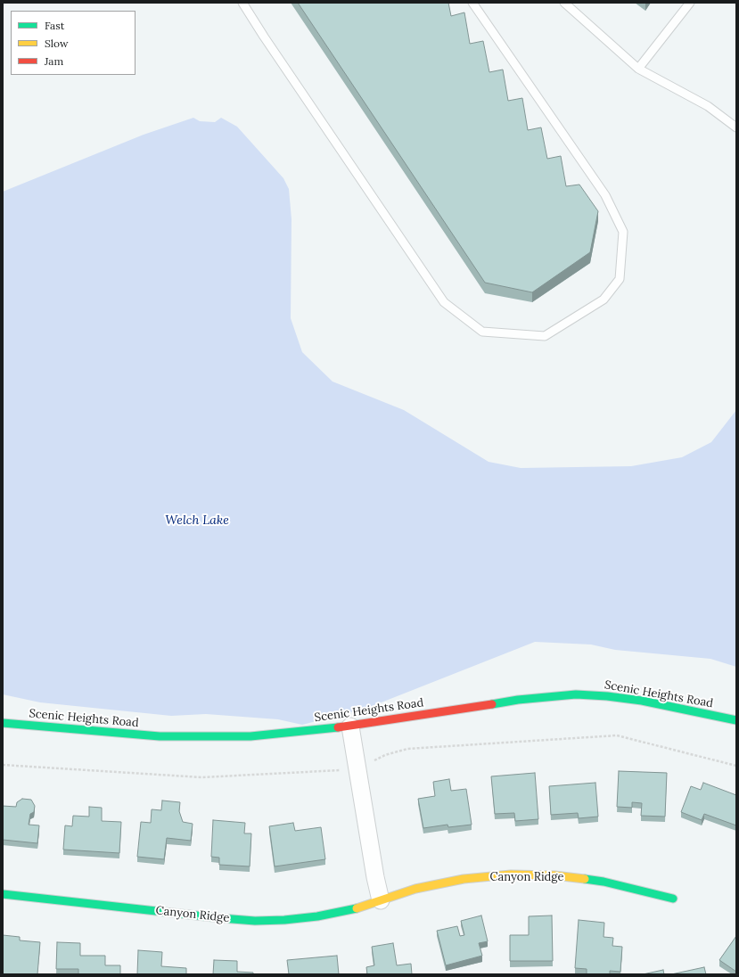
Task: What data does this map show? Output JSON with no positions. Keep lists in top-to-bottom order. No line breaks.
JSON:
{"streets":{"street":["Scenic Heights Road","Canyon Ridge"]},"water":["Welch Lake"],"legend":["Fast","Slow","Jam"]}
